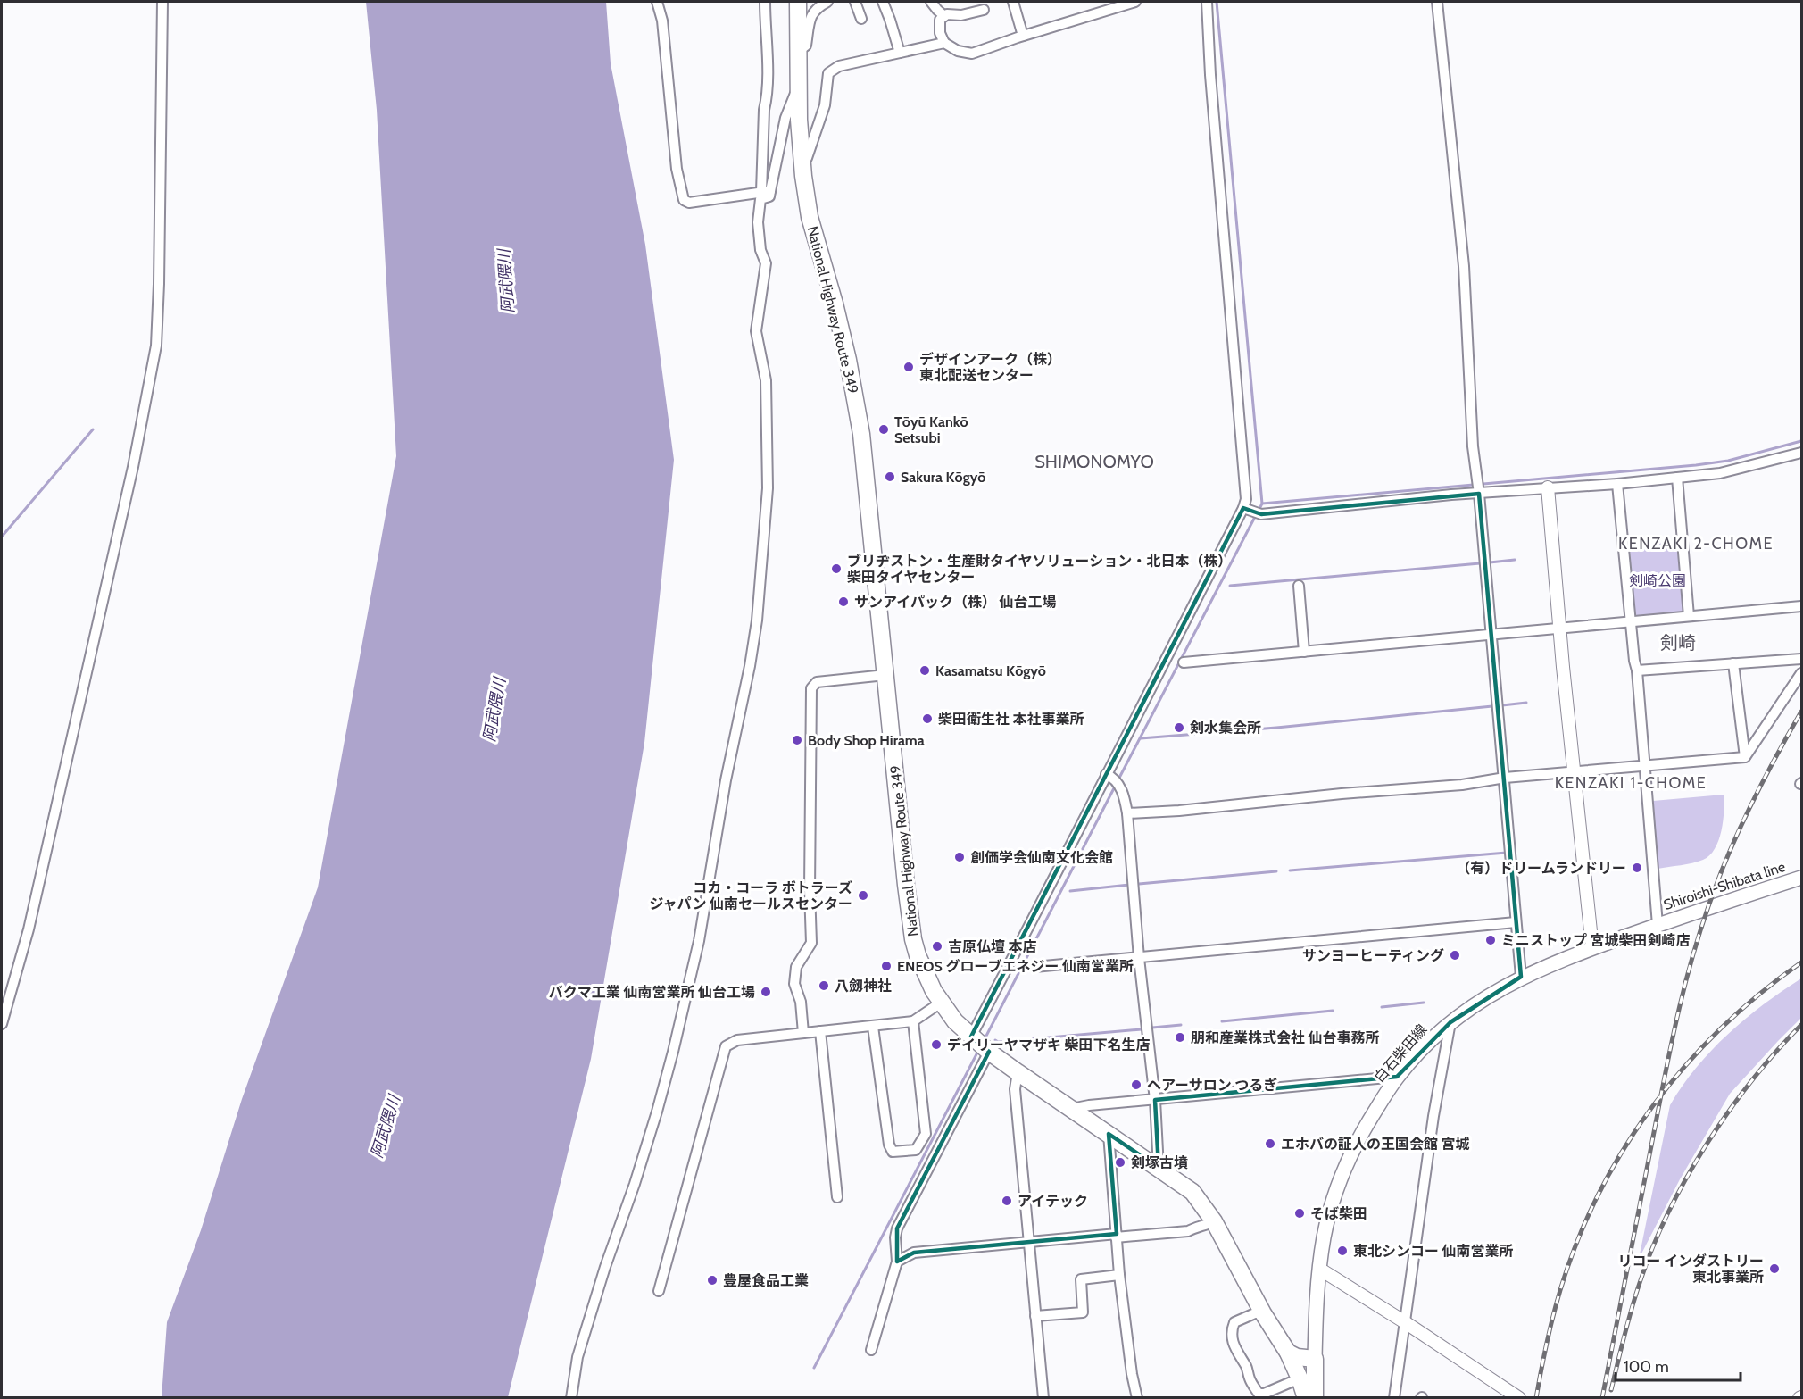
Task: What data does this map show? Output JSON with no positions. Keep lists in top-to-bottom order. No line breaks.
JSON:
{"streets":{"highway":["National Highway Route 349"],"main road":["Shiroishi-Shibata line","白石柴田線"]},"crossings":[["Shiroishi-Shibata line","白石柴田線"]],"districts":["SHIMONOMYO","KENZAKI 2-CHOME","剣崎","KENZAKI 1-CHOME"],"water":["阿武隈川"],"parks":["剣崎公園"],"places":["デザインアーク（株） 東北配送センター","Tōyū Kankō Setsubi","Sakura Kōgyō","ブリヂストン・生産財タイヤソリューション・北日本（株） 柴田タイヤセンター","サンアイパック（株） 仙台工場","Kasamatsu Kōgyō","柴田衛生社 本社事業所","剣水集会所","Body Shop Hirama","創価学会仙南文化会館","（有）ドリームランドリー","コカ・コーラ ボトラーズ ジャパン 仙南セールスセンター","ミニストップ 宮城柴田剣崎店","吉原仏壇 本店","サンヨーヒーティング","ENEOS グローブエネジー 仙南営業所","八劔神社","バクマ工業 仙南営業所 仙台工場","朋和産業株式会社 仙台事務所","デイリーヤマザキ 柴田下名生店","ヘアーサロン つるぎ","エホバの証人の王国会館 宮城","剣塚古墳","アイテック","そば柴田","東北シンコー 仙南営業所","リコー インダストリー 東北事業所","豊屋食品工業"],"scale_bar":"100 m"}
